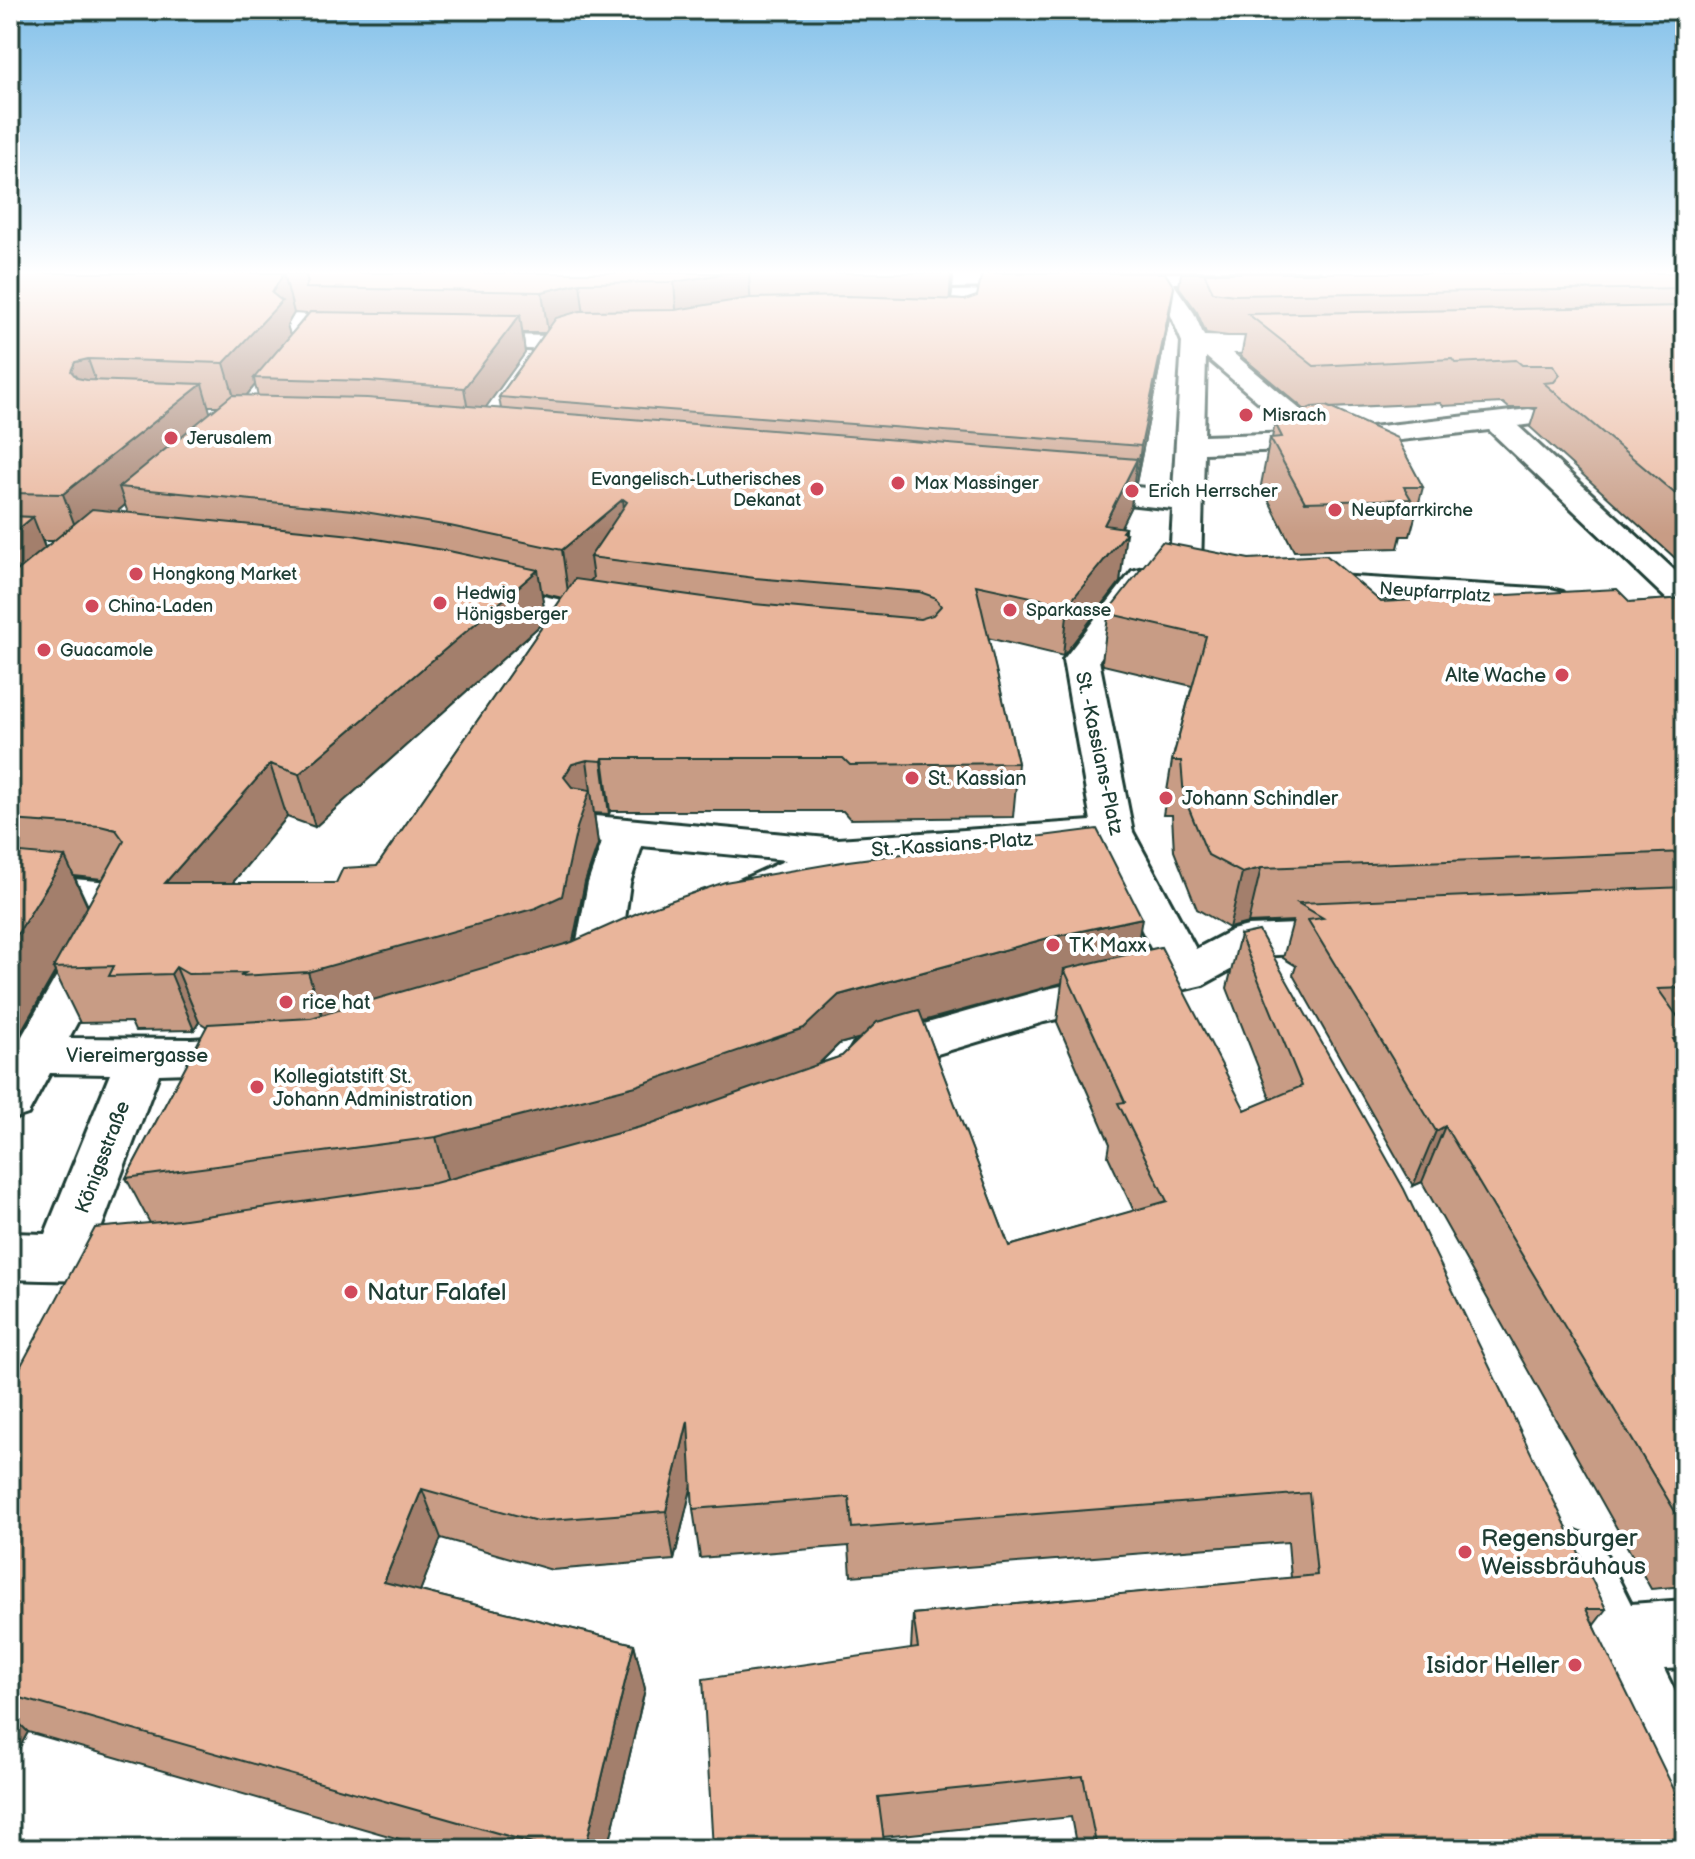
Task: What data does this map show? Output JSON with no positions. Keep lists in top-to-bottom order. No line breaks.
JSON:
{"streets":{"street":["Neupfarrplatz","St. -Kassians-Platz","St.-Kassians-Platz","Viereimergasse","Königsstraße"]},"crossings":[["Neupfarrplatz","St. -Kassians-Platz"],["St. -Kassians-Platz","St.-Kassians-Platz"],["Viereimergasse","Königsstraße"]],"places":["Misrach","Jerusalem","Max Massinger","Evangelisch-Lutherisches Dekanat","Erich Herrscher","Neupfarrkirche","Hongkong Market","Hedwig Hönigsberger","China-Laden","Sparkasse","Guacamole","Alte Wache","St. Kassian","Johann Schindler","TK Maxx","rice hat","Kollegiatstift St. Johann Administration","Natur Falafel","Regensburger Weissbräuhaus","Isidor Heller"]}
